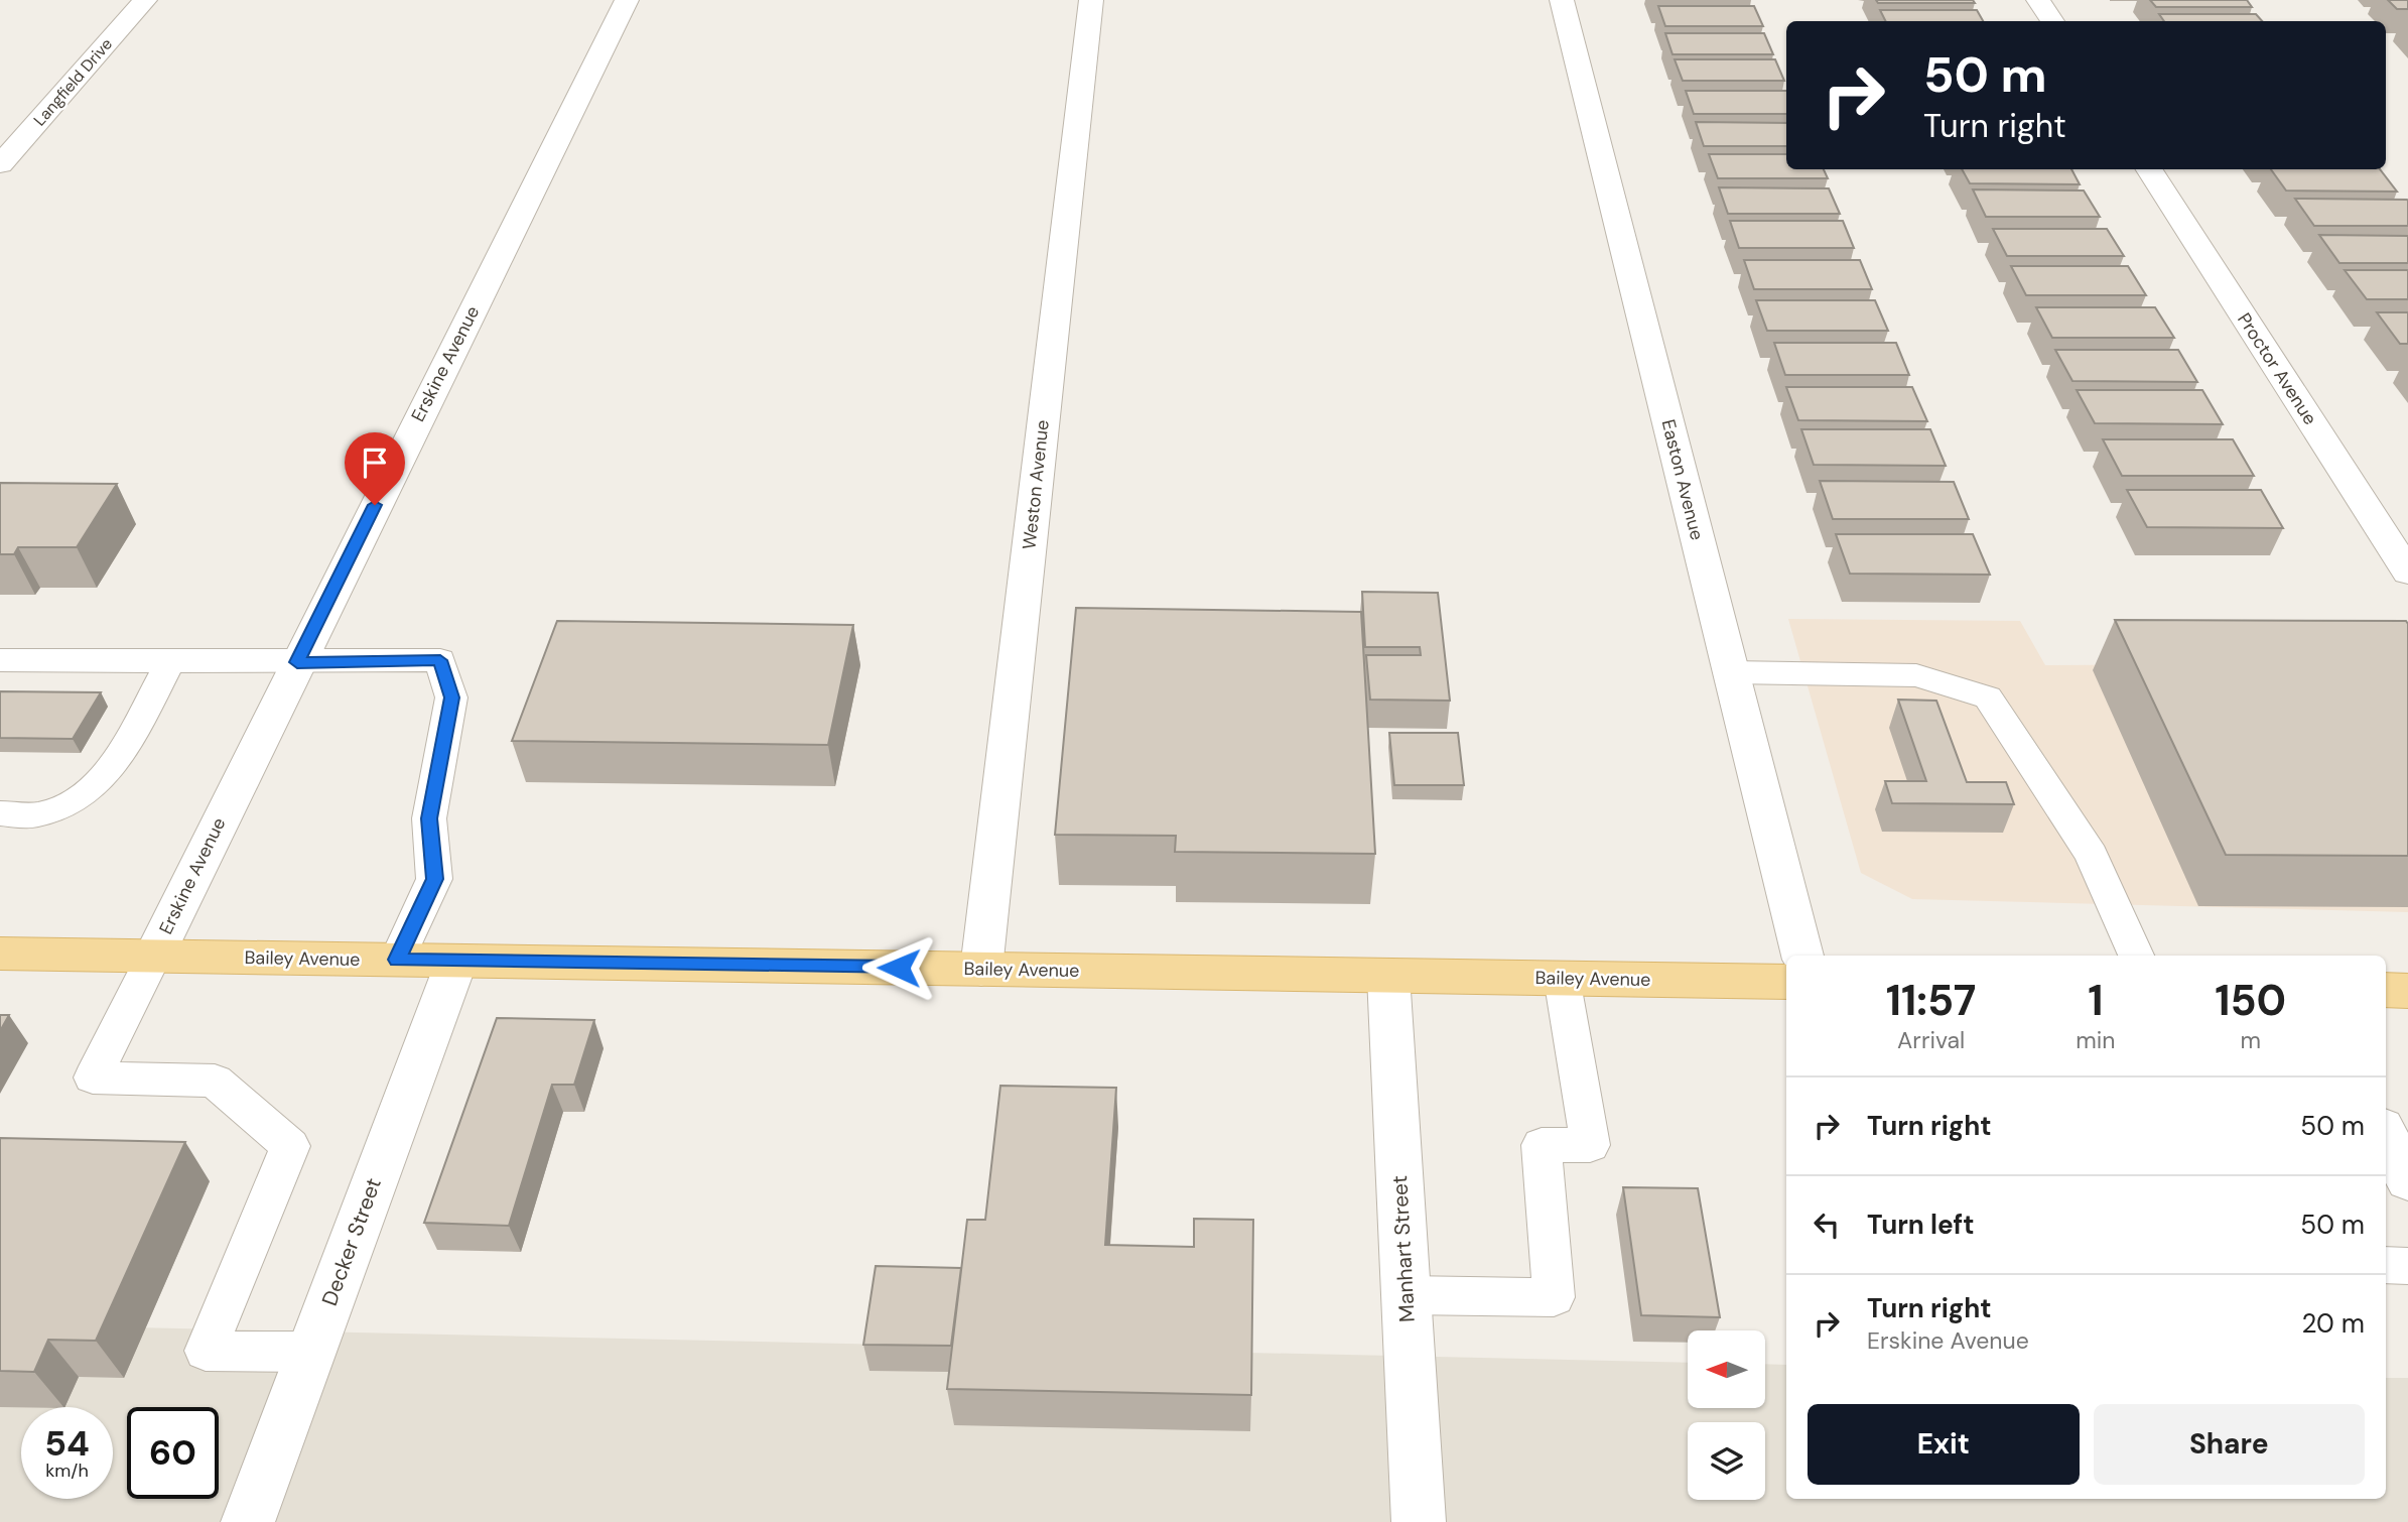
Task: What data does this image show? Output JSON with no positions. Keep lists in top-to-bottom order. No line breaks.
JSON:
{"streets":{"main road":["Bailey Avenue"],"street":["Langfield Drive","Erskine Avenue","Proctor Avenue","Easton Avenue","Weston Avenue","Decker Street","Manhart Street"]},"crossings":[["Erskine Avenue","Bailey Avenue"],["Weston Avenue","Bailey Avenue"],["Bailey Avenue","Decker Street"],["Bailey Avenue","Manhart Street"]],"north":"left","page":{"turn":["50 m","Turn right"],"eta":["11:57","Arrival","1","min","150","m"],"list":[{"name":"Turn right","value":"50 m"},{"name":"Turn left","value":"50 m"},{"name":"Turn right","note":"Erskine Avenue","value":"20 m"}],"buttons":["Exit","Share"],"speed":"54 km/h","limit":"60"}}
